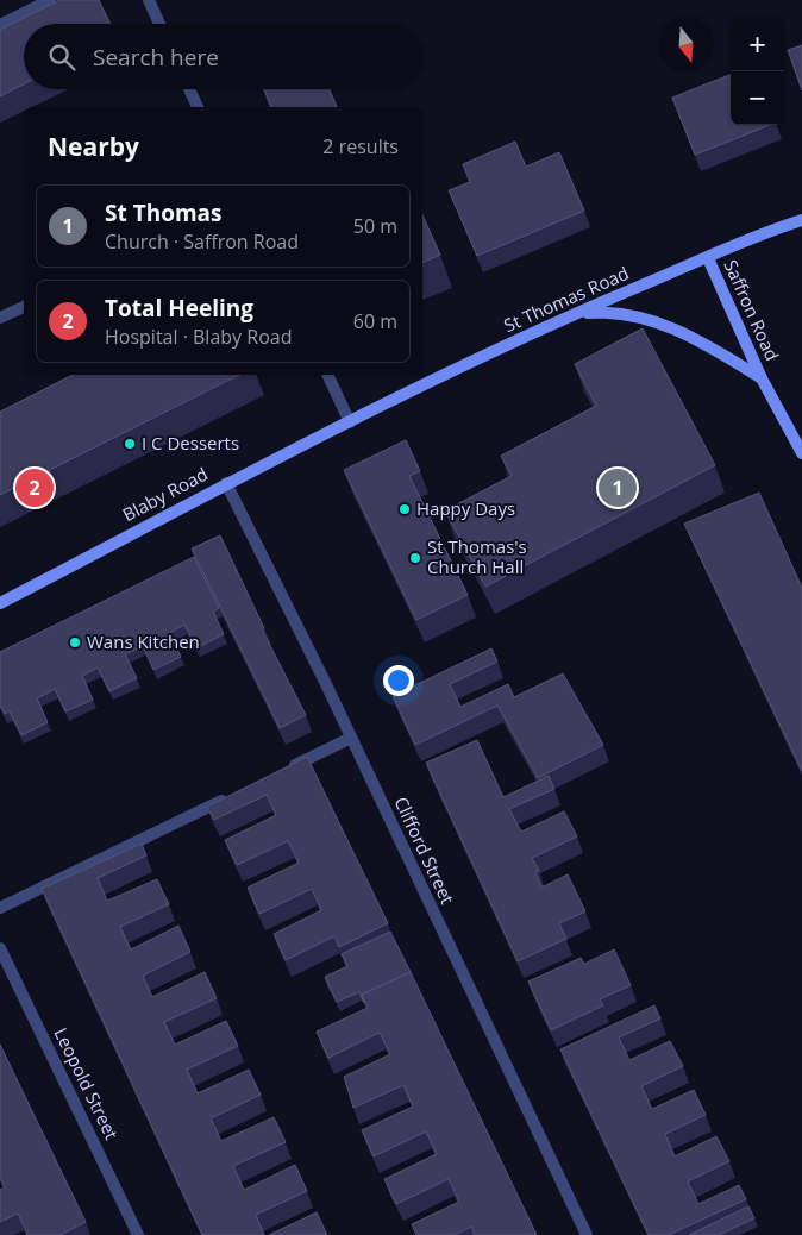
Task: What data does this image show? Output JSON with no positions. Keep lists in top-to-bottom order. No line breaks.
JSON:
{"streets":{"main road":["St Thomas Road","Saffron Road","Blaby Road"],"street":["Clifford Street","Leopold Street"]},"crossings":[["St Thomas Road","Saffron Road"],["St Thomas Road","Blaby Road"],["Blaby Road","Clifford Street"]],"places":["I C Desserts","Happy Days","St Thomas's Church Hall","Wans Kitchen"],"north":"bottom","page":{"map_buttons":["+","−"],"search":"Search here","heading":["Nearby","2 results"],"list":[{"mark":"1","name":"St Thomas","note":"Church · Saffron Road","value":"50 m"},{"mark":"2","name":"Total Heeling","note":"Hospital · Blaby Road","value":"60 m"}],"pins":["1","2"]}}
